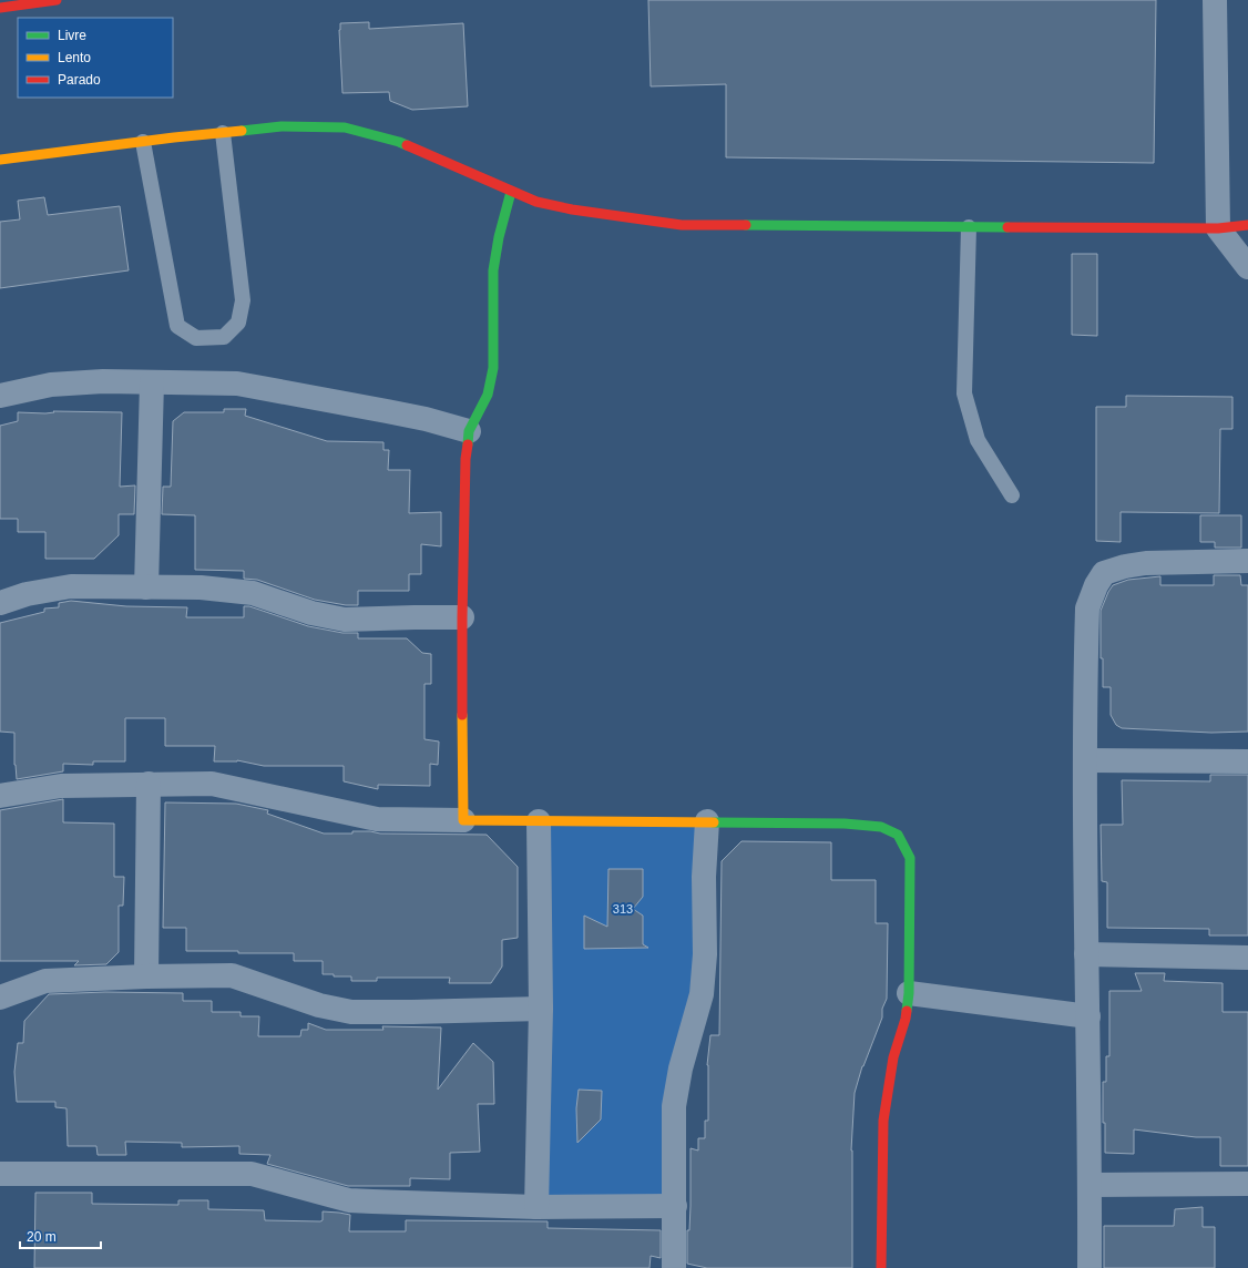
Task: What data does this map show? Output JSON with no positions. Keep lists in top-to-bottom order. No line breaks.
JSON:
{"parks":["313"],"legend":["Livre","Lento","Parado"],"scale_bar":"20 m"}
